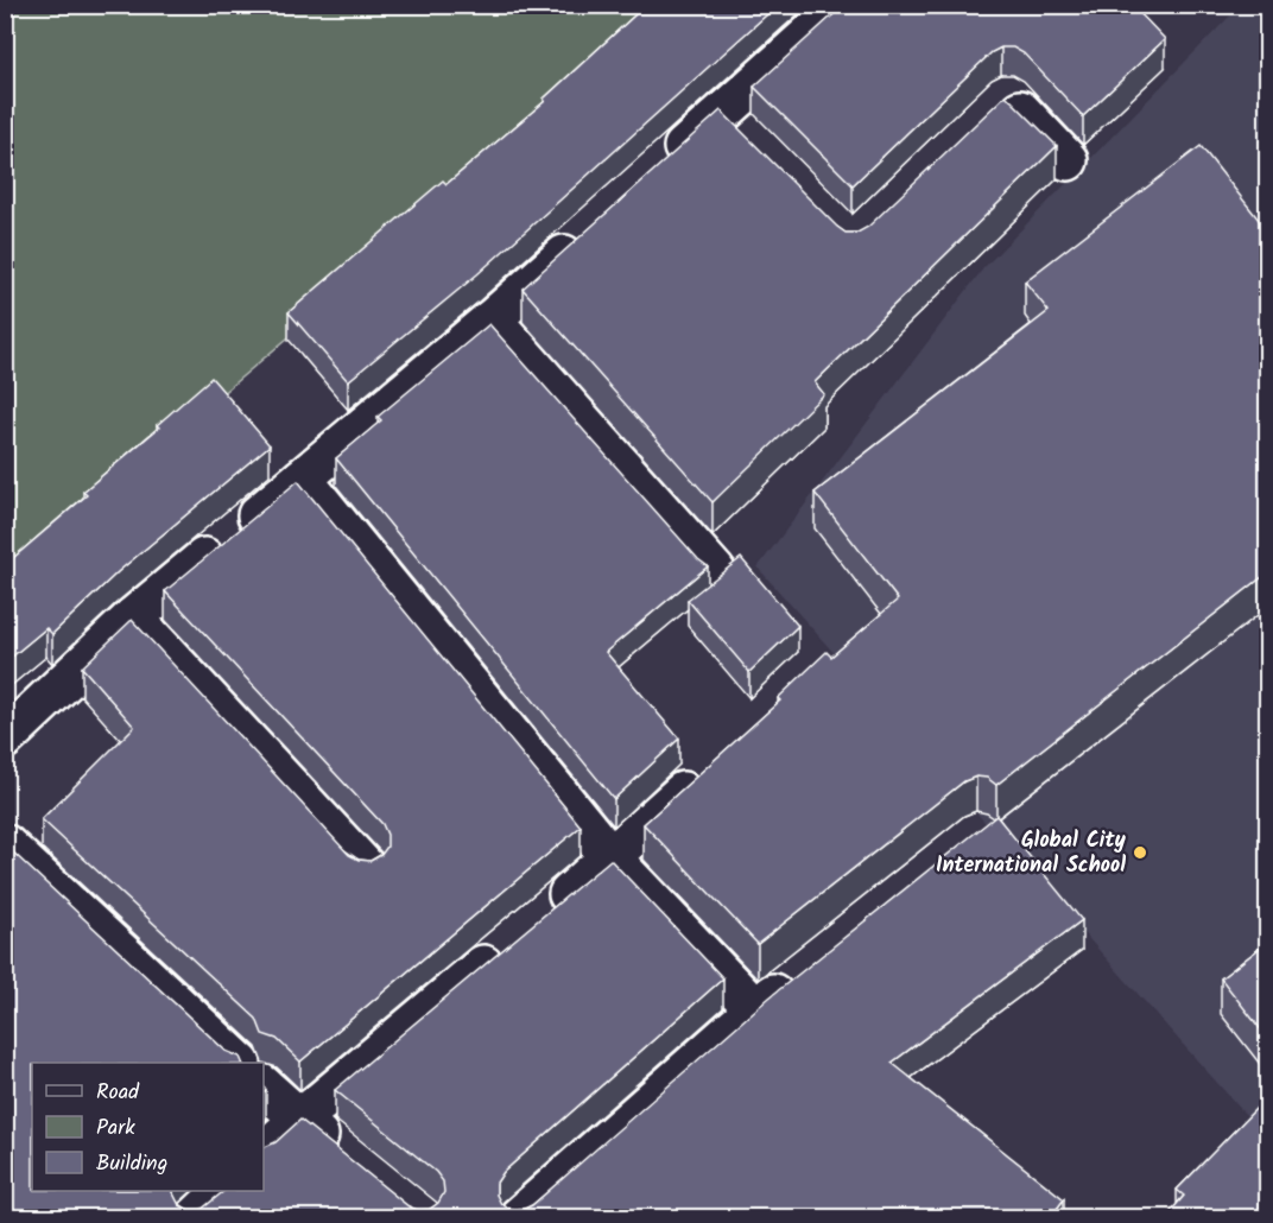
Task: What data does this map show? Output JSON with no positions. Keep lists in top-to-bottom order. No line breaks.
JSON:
{"places":["Global City International School"],"legend":["Road","Park","Building"]}
